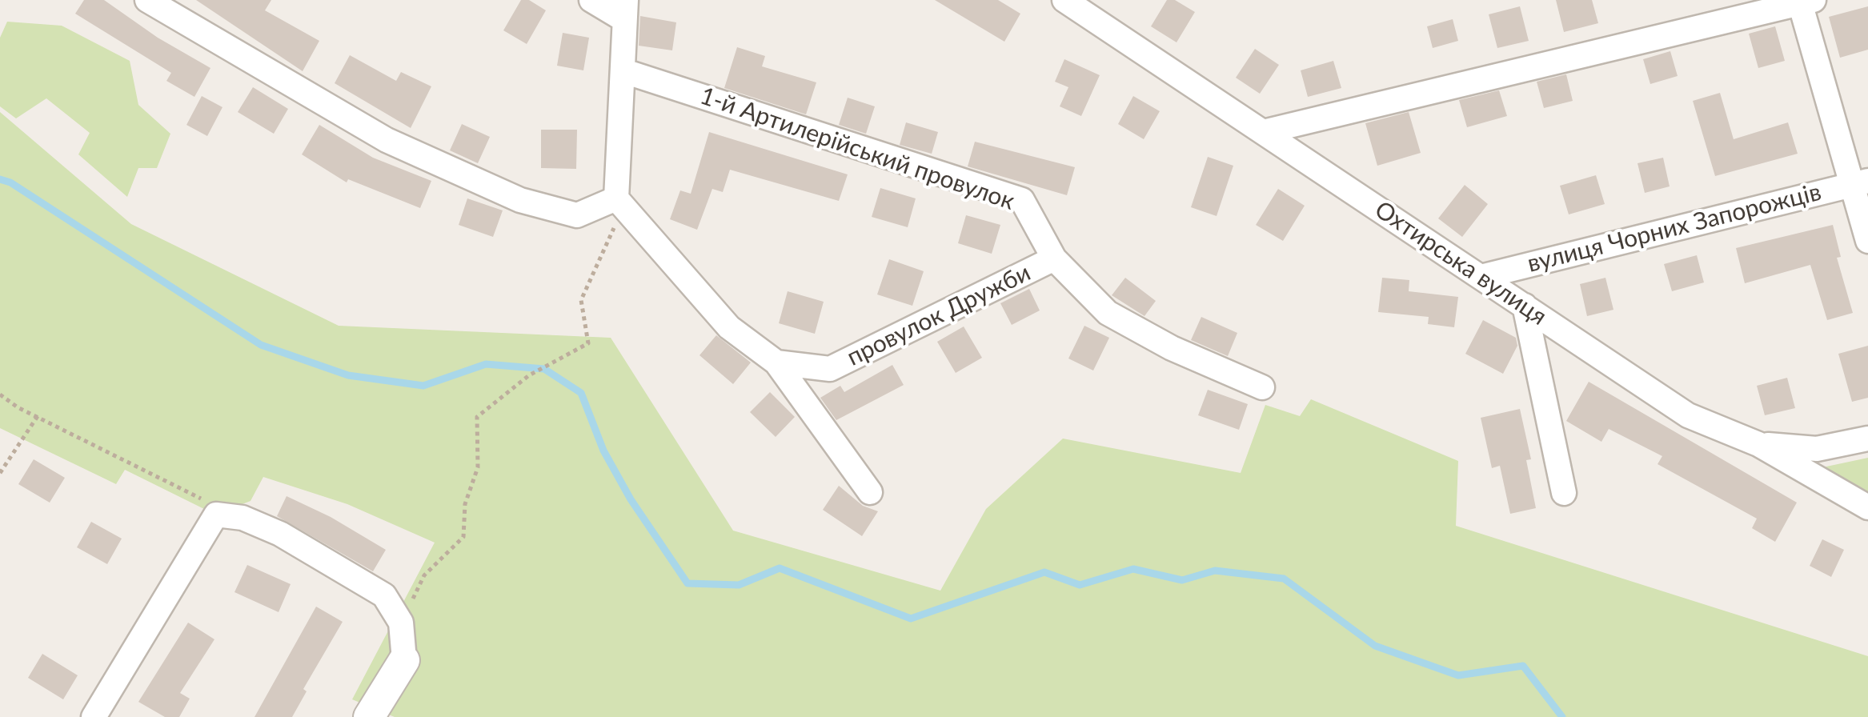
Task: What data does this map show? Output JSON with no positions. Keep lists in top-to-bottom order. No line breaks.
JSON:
{"streets":{"street":["1-й Артилерійський провулок","вулиця Чорних Запорожців","Охтирська вулиця","провулок Дружби"]},"crossings":[["1-й Артилерійський провулок","провулок Дружби"],["вулиця Чорних Запорожців","Охтирська вулиця"]]}
